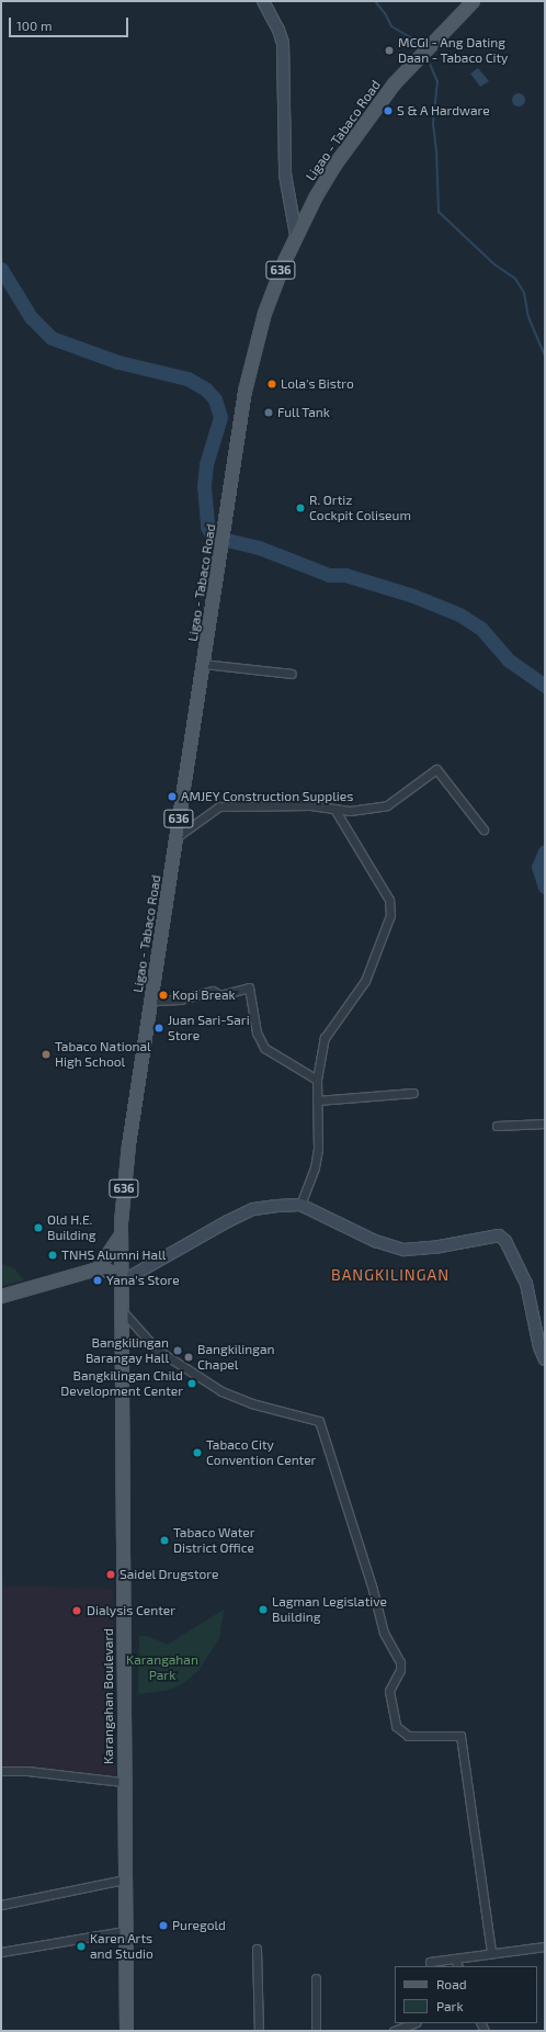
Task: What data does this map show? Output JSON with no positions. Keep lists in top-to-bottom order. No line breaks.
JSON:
{"streets":{"main road":["Ligao - Tabaco Road","636","Karangahan Boulevard"]},"crossings":[["Ligao - Tabaco Road","Karangahan Boulevard"]],"districts":["BANGKILINGAN"],"parks":["Karangahan Park"],"places":["MCGI - Ang Dating Daan - Tabaco City","S & A Hardware","Lola's Bistro","Full Tank","R. Ortiz Cockpit Coliseum","AMJEY Construction Supplies","Kopi Break","Juan Sari-Sari Store","Tabaco National High School","Old H.E. Building","TNHS Alumni Hall","Yana's Store","Bangkilingan Barangay Hall","Bangkilingan Chapel","Bangkilingan Child Development Center","Tabaco City Convention Center","Tabaco Water District Office","Saidel Drugstore","Lagman Legislative Building","Dialysis Center","Puregold","Karen Arts and Studio"],"legend":["Road","Park"],"scale_bar":"100 m"}
